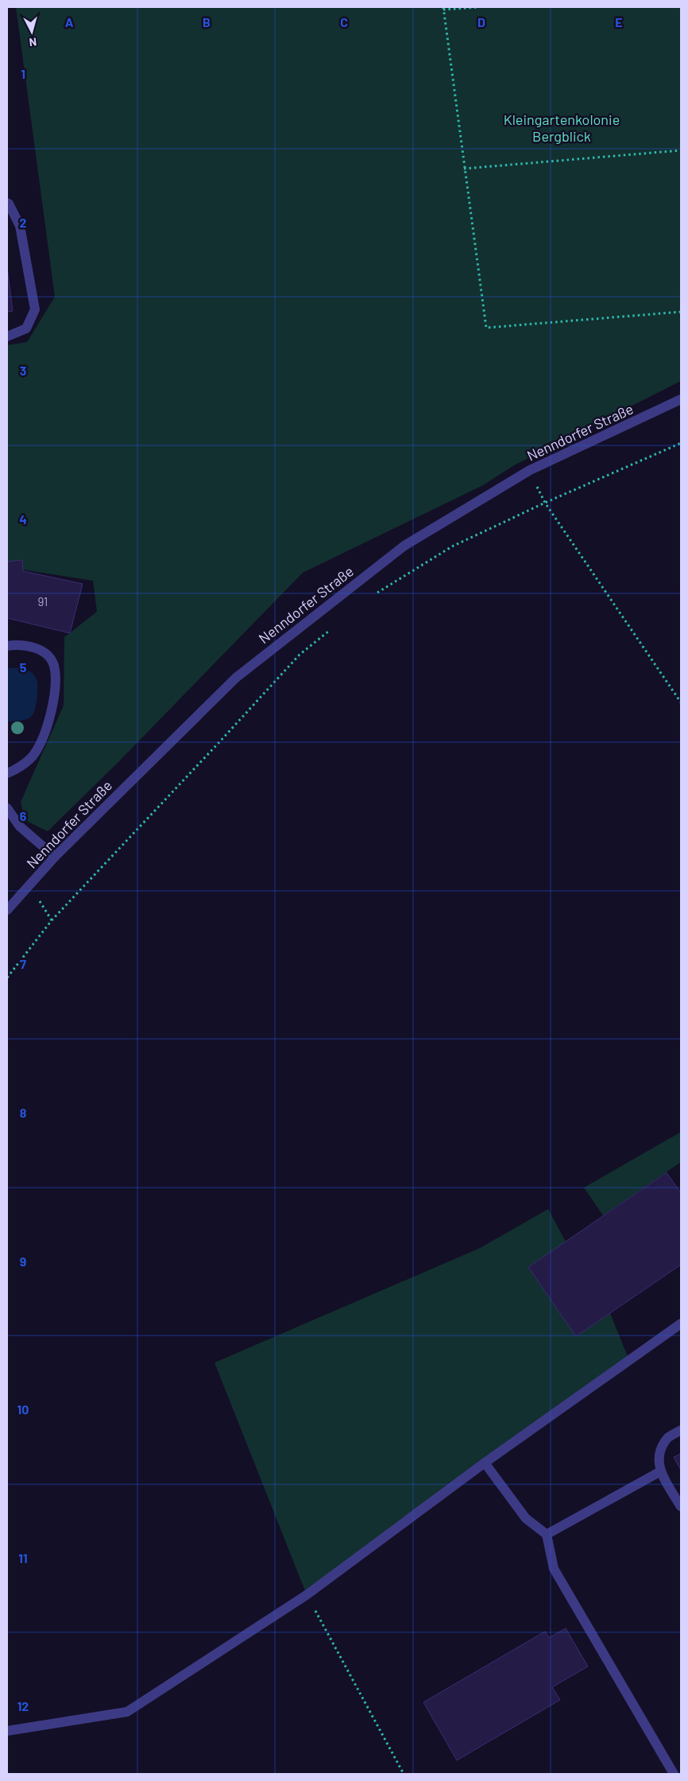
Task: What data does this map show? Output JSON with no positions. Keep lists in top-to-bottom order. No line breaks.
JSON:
{"streets":{"street":["Nenndorfer Straße"]},"parks":["Kleingartenkolonie Bergblick"],"house_numbers":["91"],"north":"bottom","grid":{"columns":["A","B","C","D","E"],"rows":["1","2","3","4","5","6","7","8","9","10","11","12"]}}
